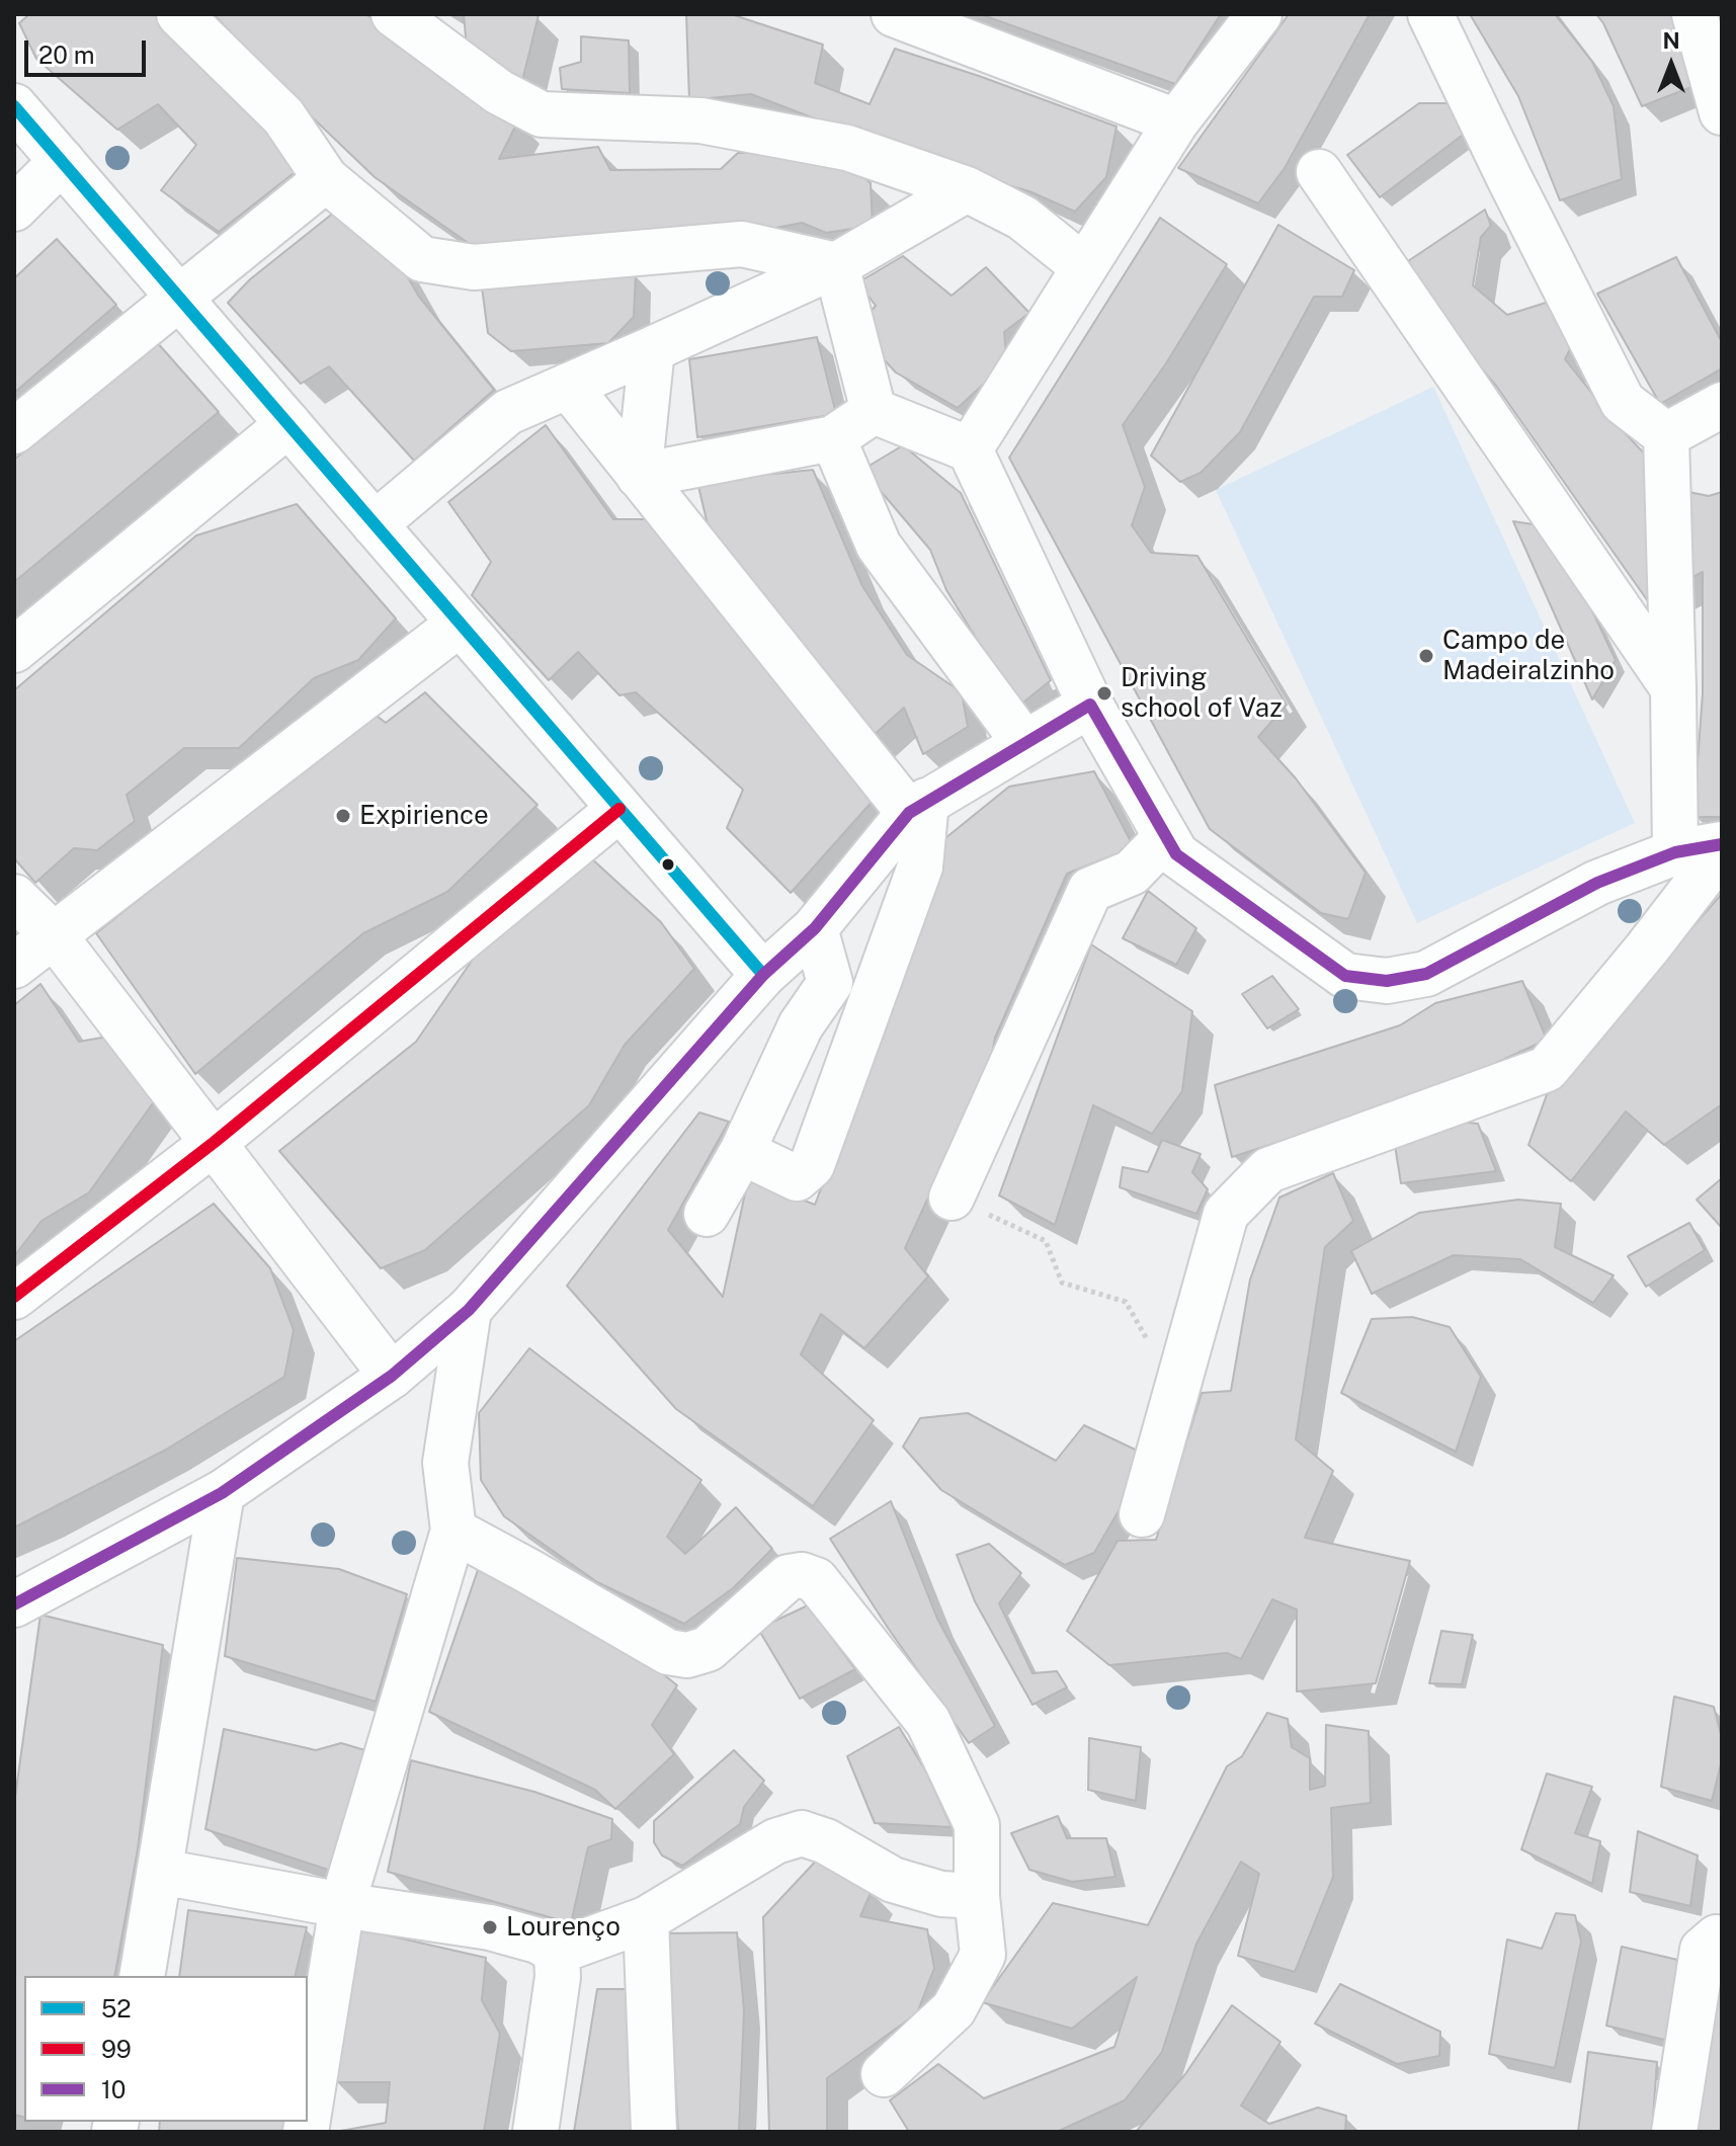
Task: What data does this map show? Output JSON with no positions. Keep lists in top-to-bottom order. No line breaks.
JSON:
{"places":["Campo de Madeiralzinho","Driving school of Vaz","Expirience","Lourenço"],"lines":["transit line 52","transit line 10","transit line 99"],"legend":["52","99","10"],"scale_bar":"20 m","north":"top"}
